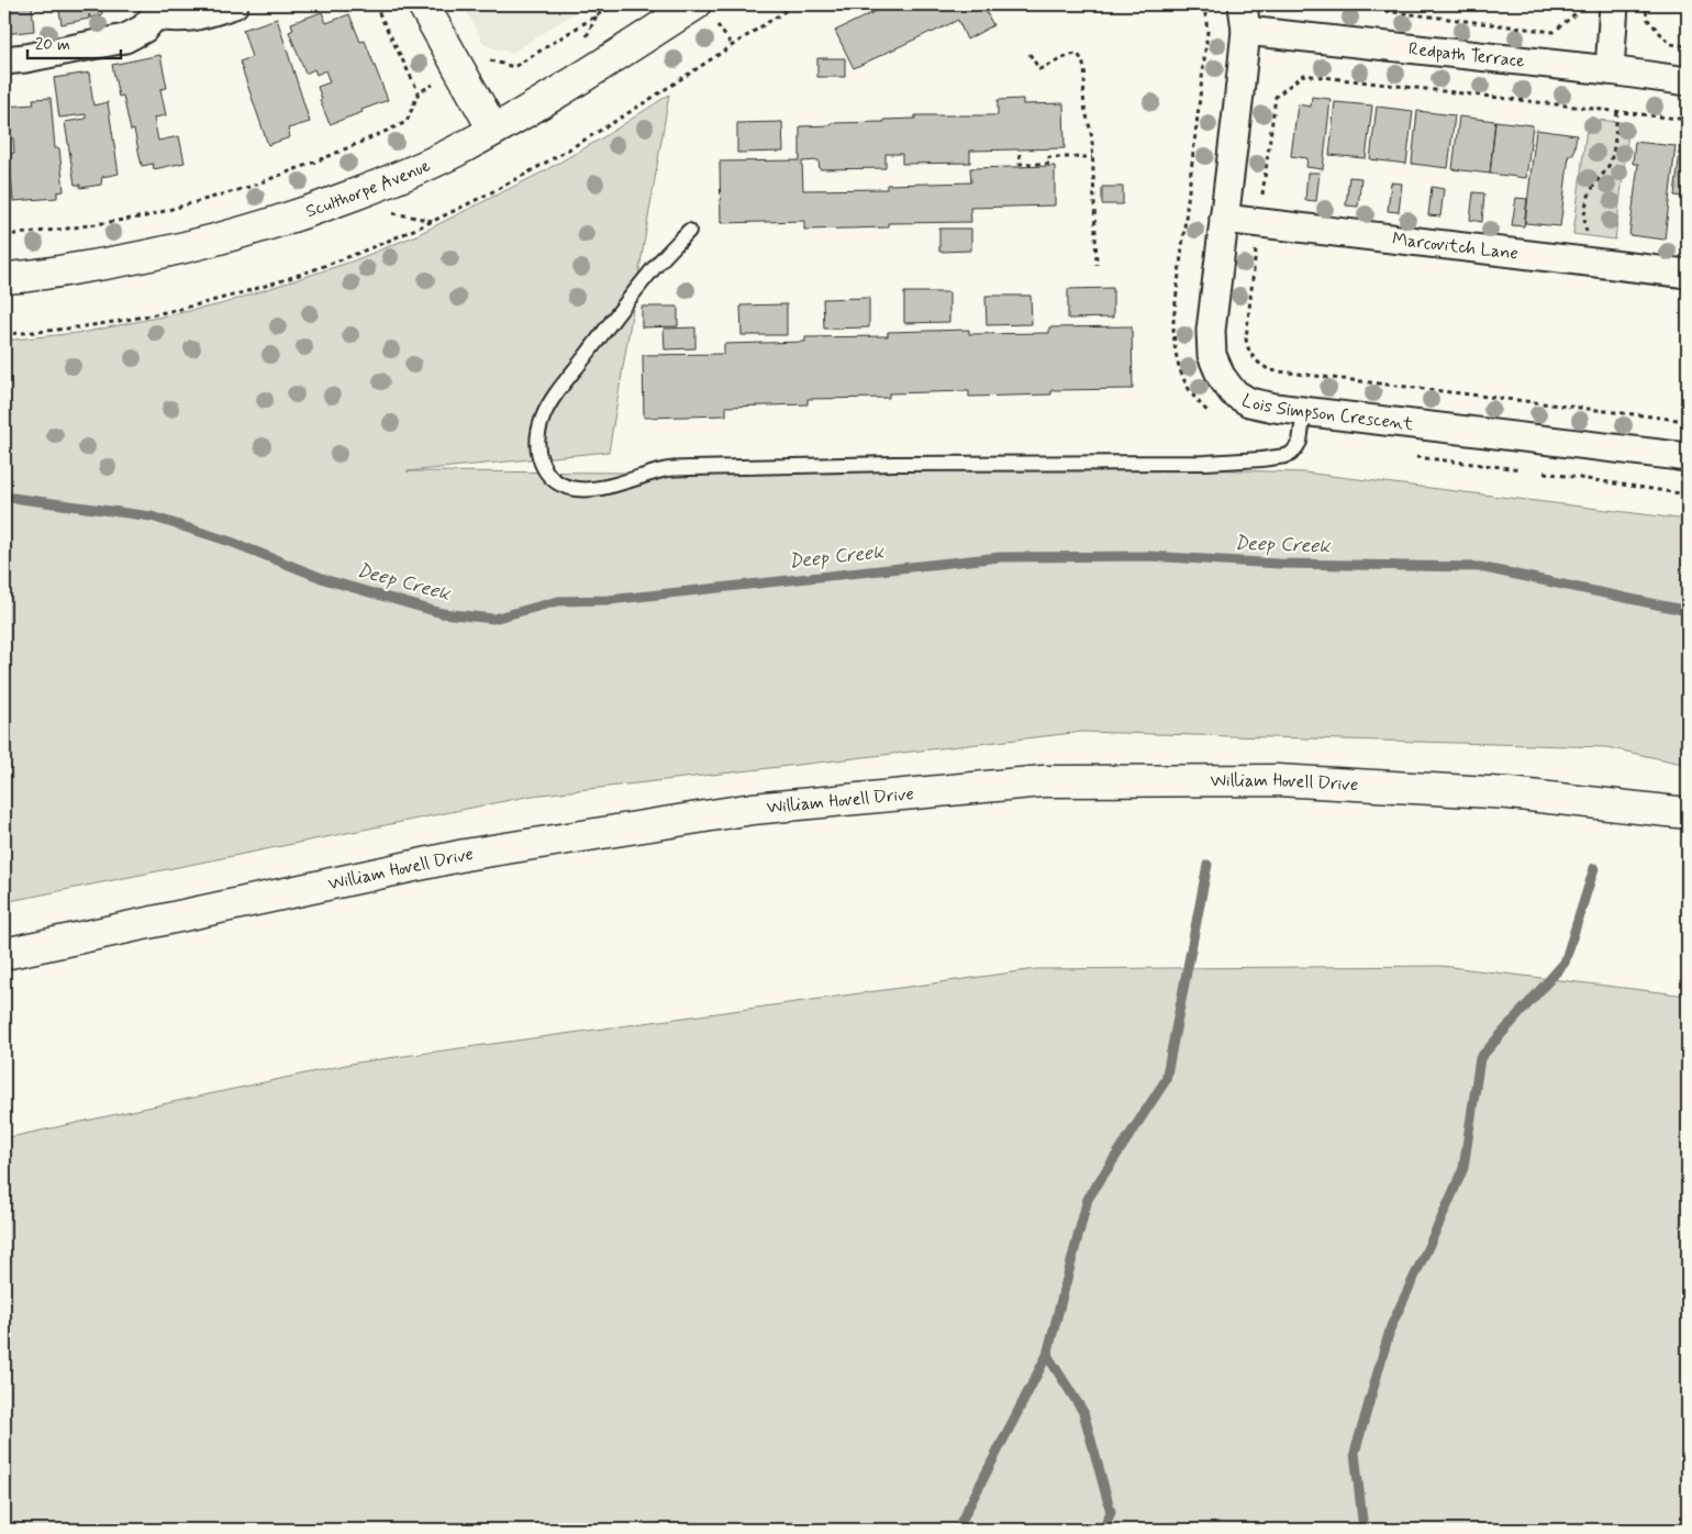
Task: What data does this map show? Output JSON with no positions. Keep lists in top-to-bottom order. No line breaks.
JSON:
{"streets":{"main road":["Sculthorpe Avenue","William Hovell Drive"],"street":["Redpath Terrace","Marcovitch Lane","Lois Simpson Crescent"]},"crossings":[["Redpath Terrace","Lois Simpson Crescent"],["Marcovitch Lane","Lois Simpson Crescent"]],"water":["Deep Creek"],"scale_bar":"20 m"}
